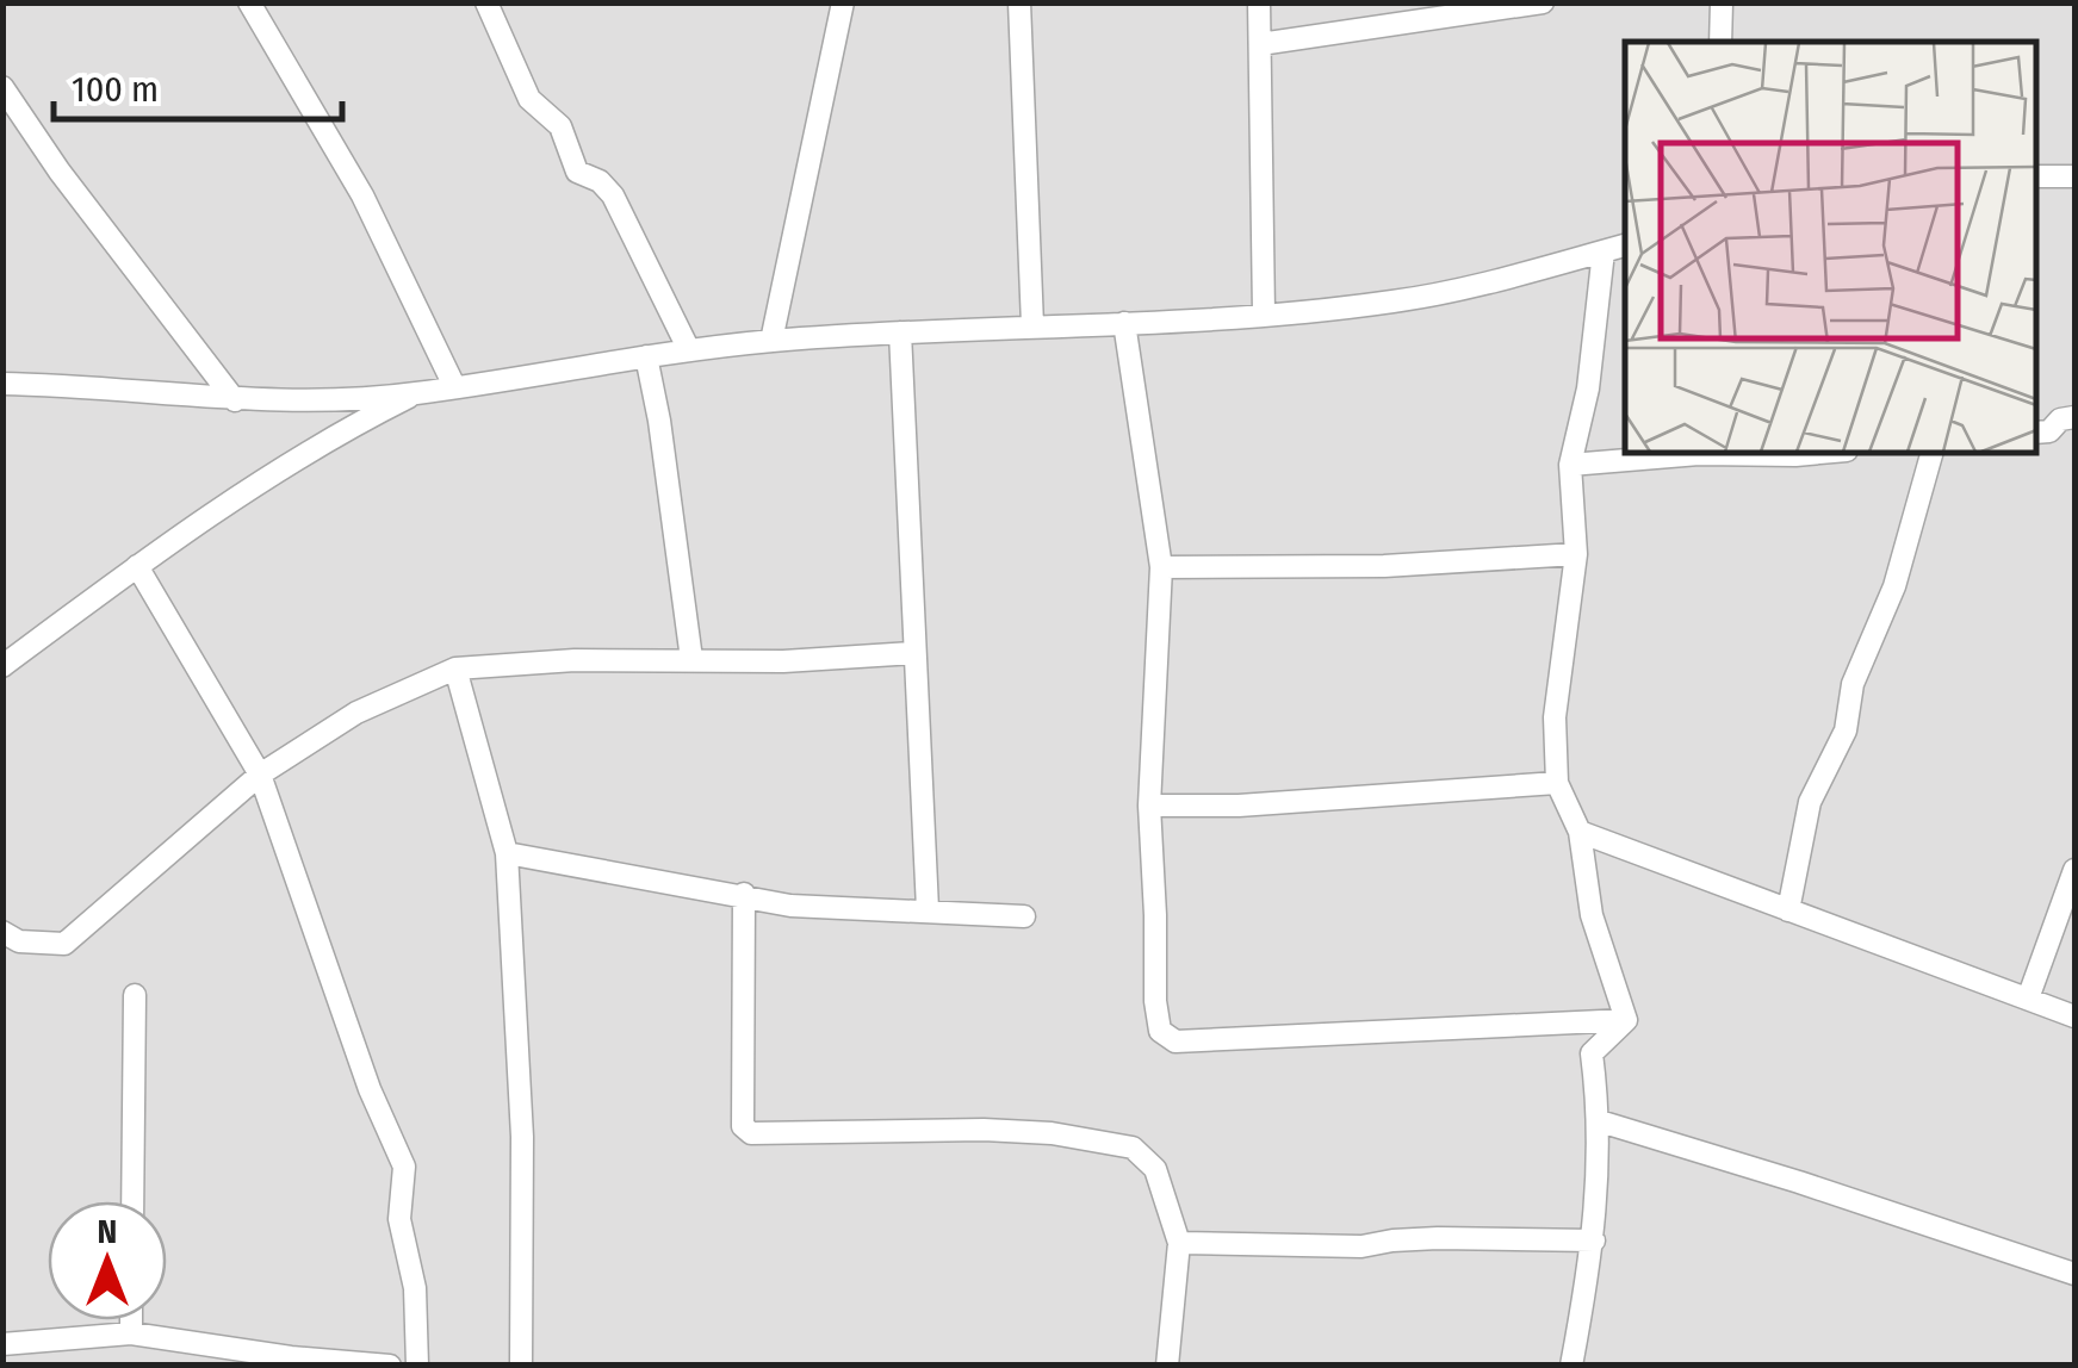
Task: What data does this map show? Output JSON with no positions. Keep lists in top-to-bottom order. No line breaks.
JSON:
{"scale_bar":"100 m","north":"top"}
